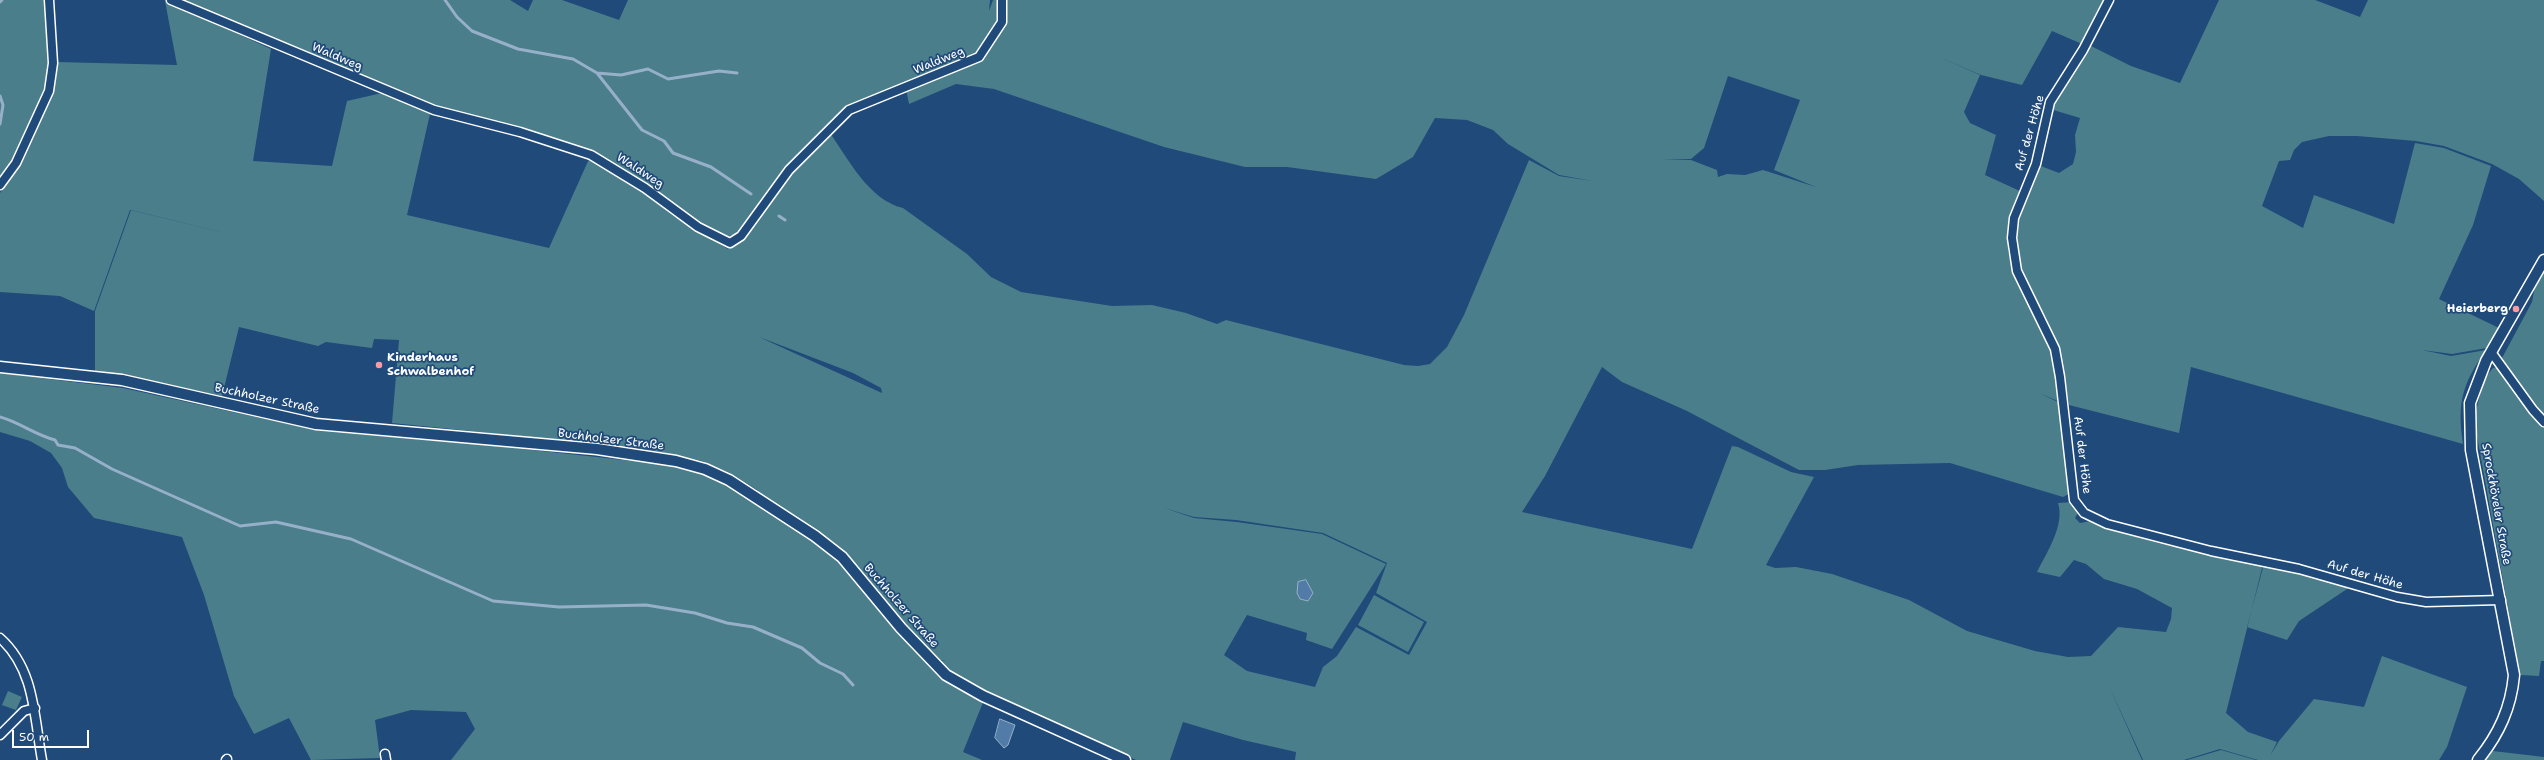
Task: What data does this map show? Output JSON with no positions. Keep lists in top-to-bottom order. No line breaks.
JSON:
{"streets":{"street":["Waldweg","Auf der Höhe","Buchholzer Straße","Sprockhöveler Straße"]},"crossings":[["Auf der Höhe","Sprockhöveler Straße"]],"places":["Heierberg","Kinderhaus Schwalbenhof"],"scale_bar":"50 m"}
